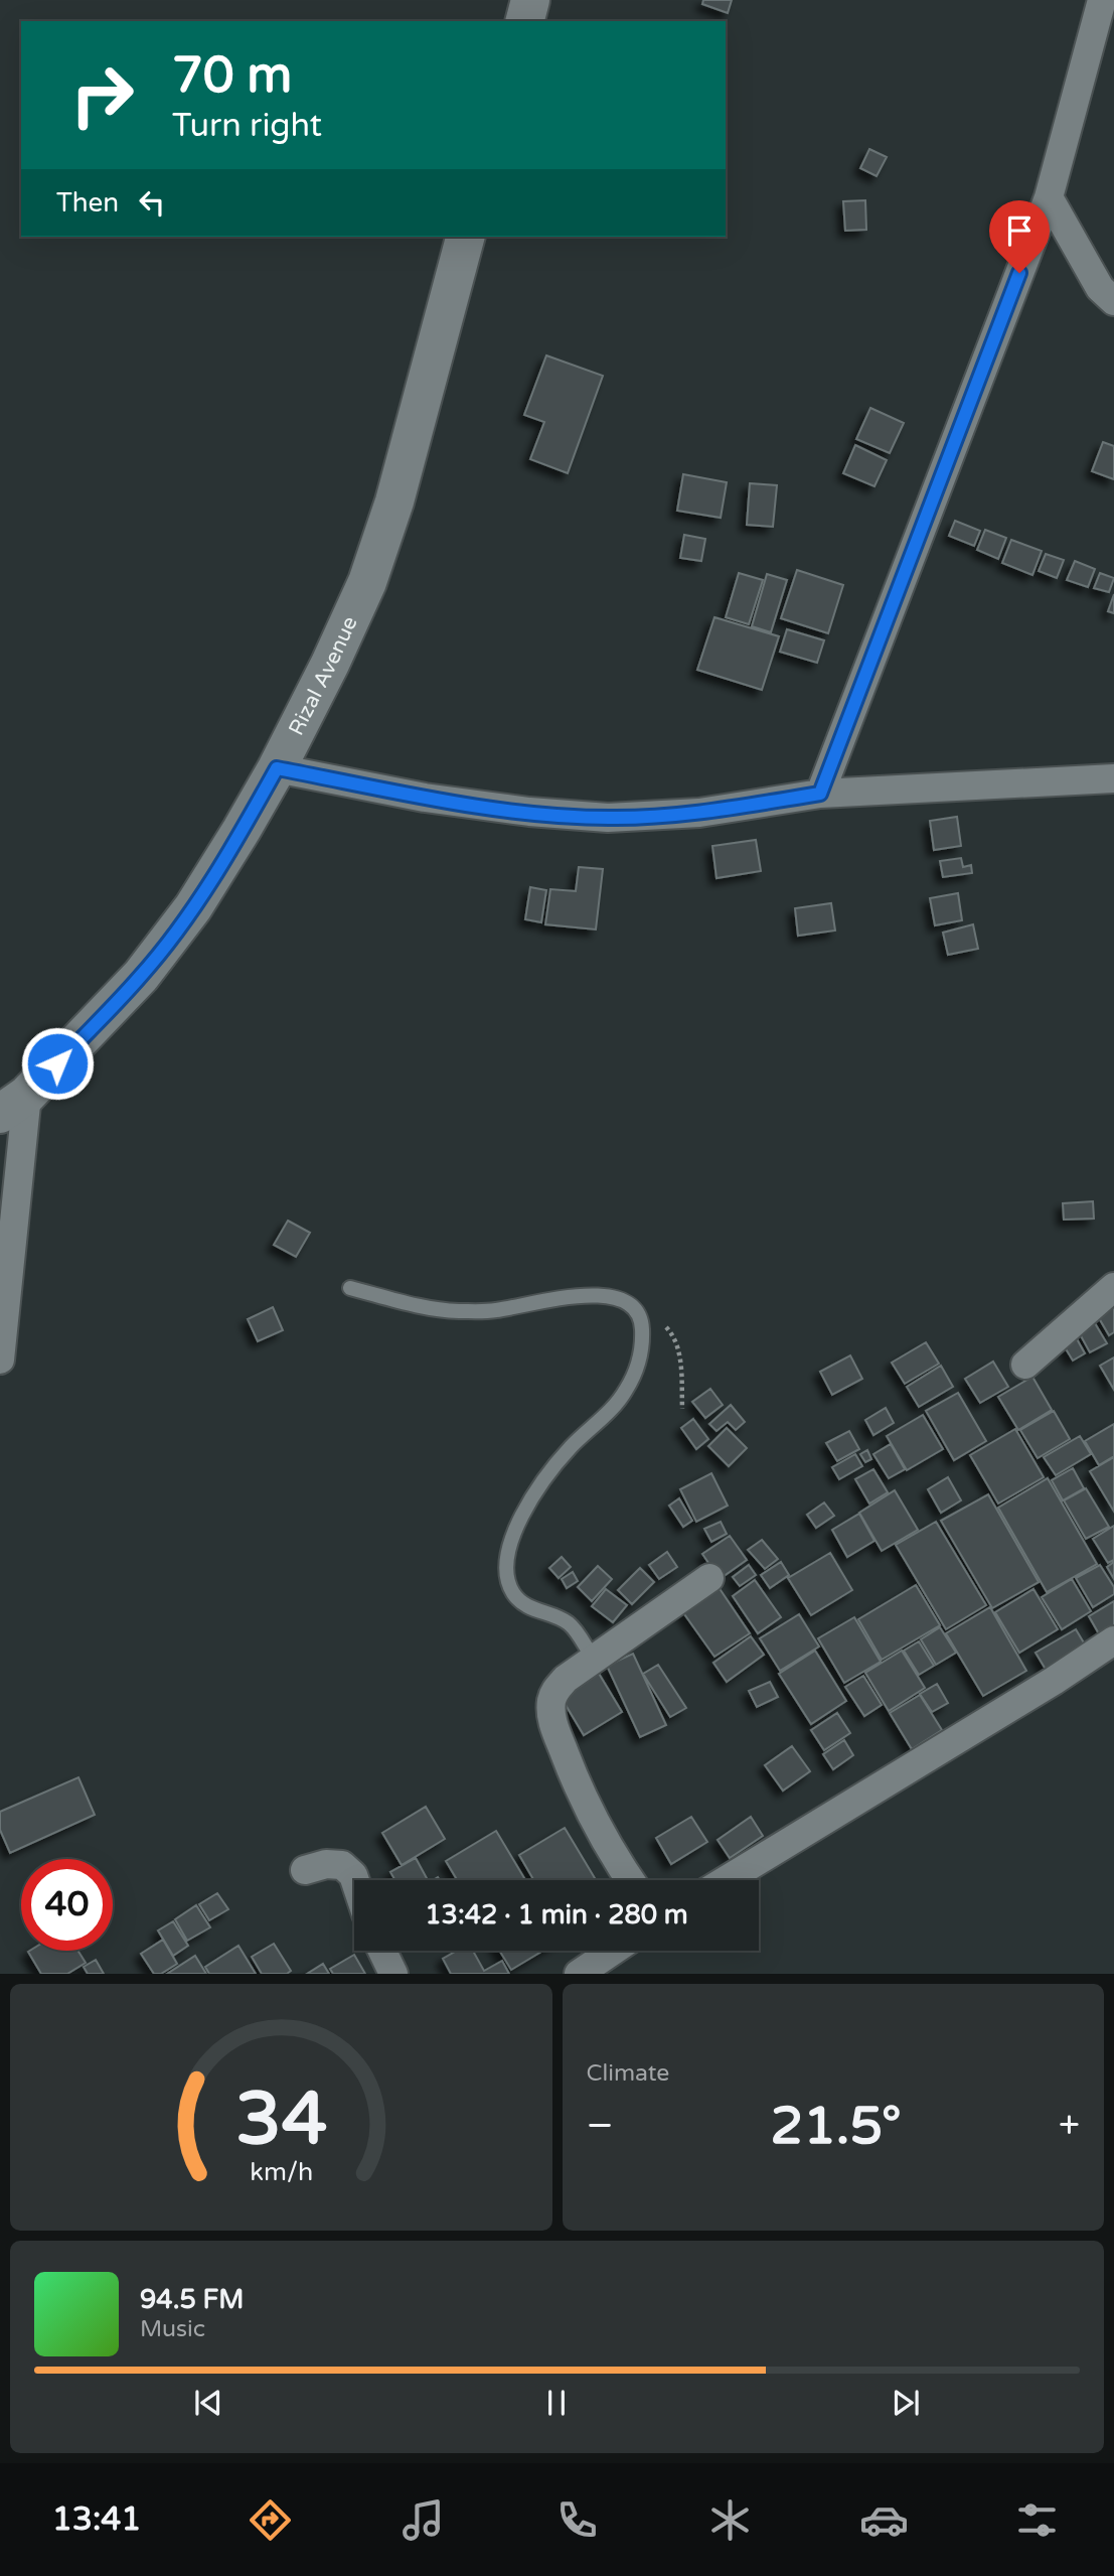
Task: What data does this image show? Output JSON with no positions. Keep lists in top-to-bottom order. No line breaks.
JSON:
{"streets":{"street":["Rizal Avenue"]},"page":{"turn":["70 m","Turn right"],"then":"Then","limit":"40","trip":"13:42 · 1 min · 280 m","tile":"Climate","heat":["−","21.5°","+"],"song":["94.5 FM","Music"],"tabs":"13:41","gauge":["34","km/h"]}}
